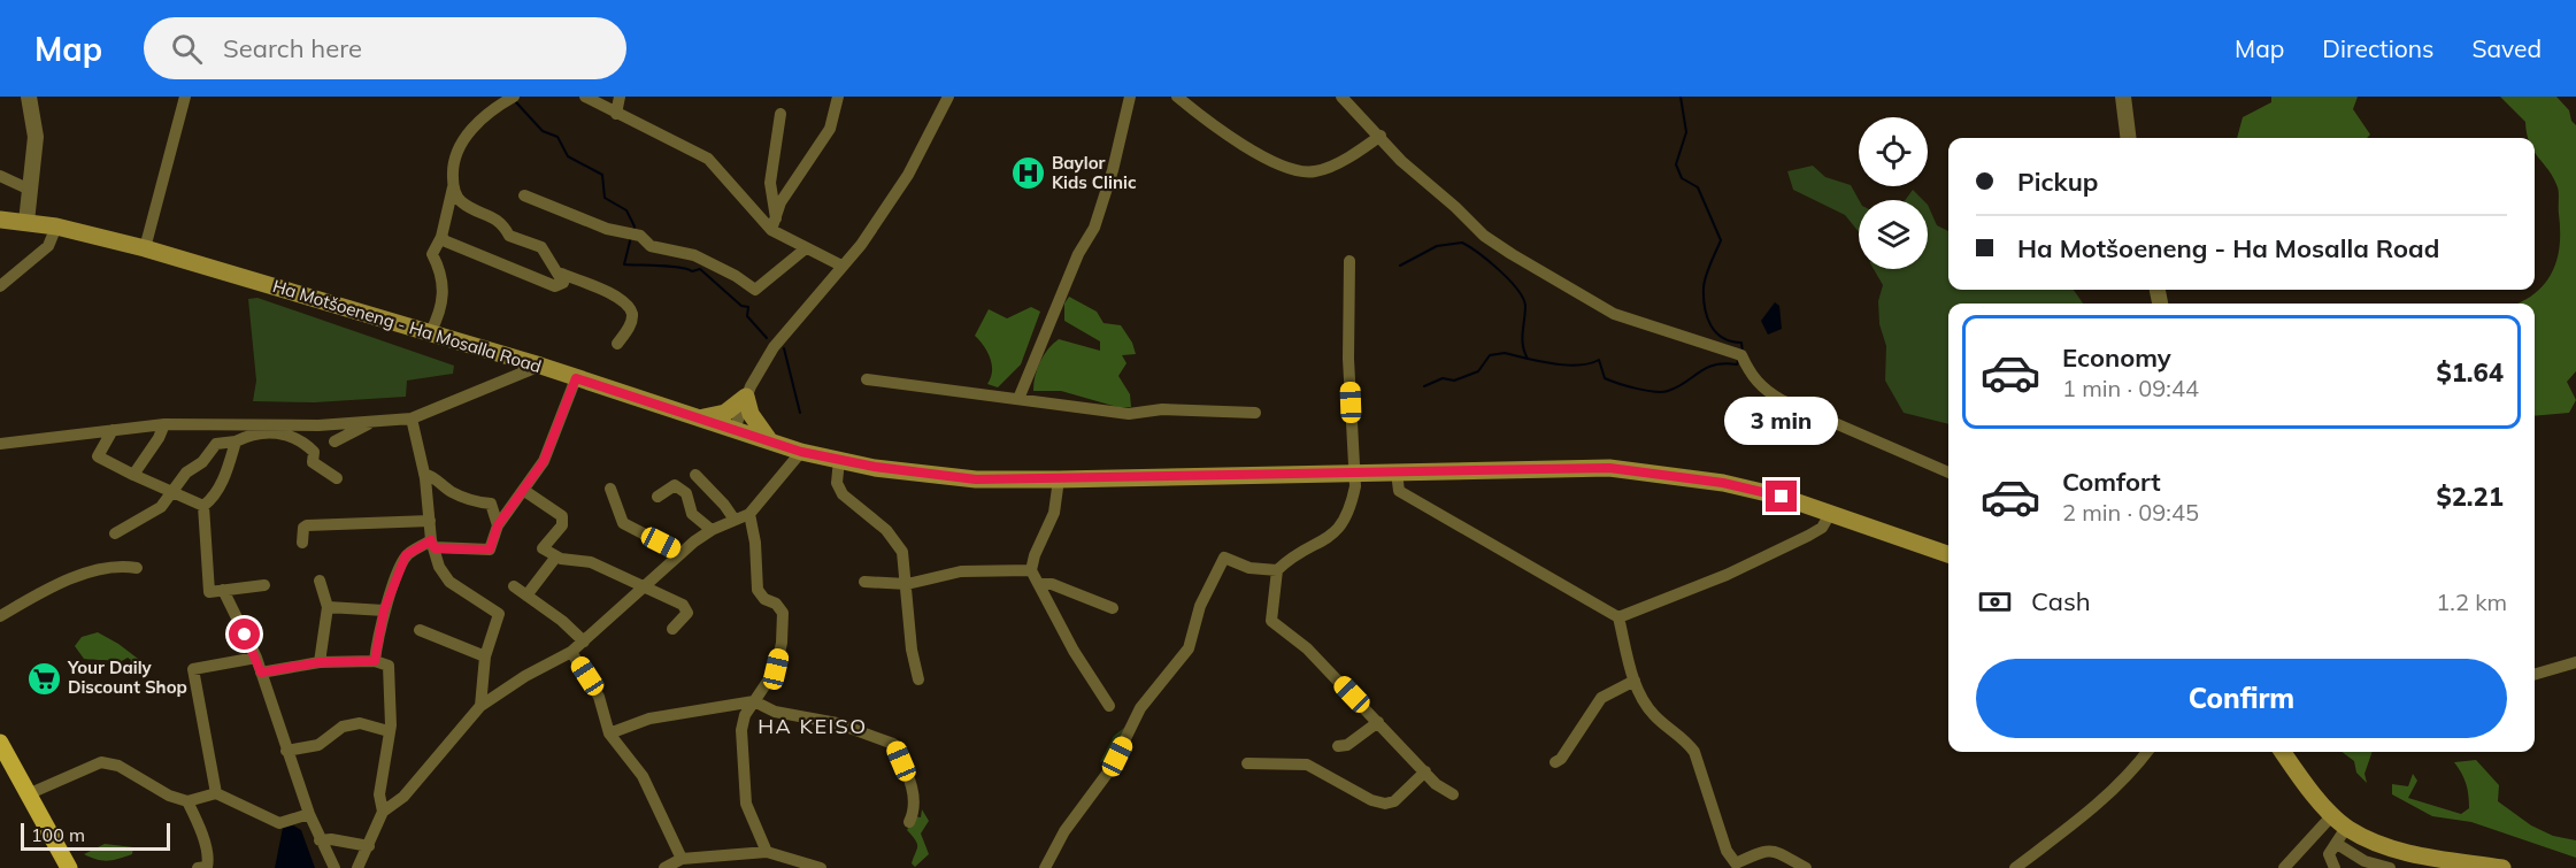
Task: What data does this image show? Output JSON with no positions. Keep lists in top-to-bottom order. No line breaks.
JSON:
{"streets":{"main road":["Ha Motšoeneng - Ha Mosalla Road"]},"districts":["HA KEISO"],"places":{"hospital":["Baylor Kids Clinic"],"supermarket":["Your Daily Discount Shop"]},"scale_bar":"100 m","page":{"header":"Map","search":"Search here","nav":["Map","Directions","Saved"],"banner":["Pickup","Ha Motšoeneng - Ha Mosalla Road"],"list":[{"name":"Economy","note":"1 min · 09:44","value":"$1.64"},{"name":"Comfort","note":"2 min · 09:45","value":"$2.21"}],"bubble":"3 min","pay":["Cash","1.2 km"],"buttons":"Confirm","scale":"100 m"}}
